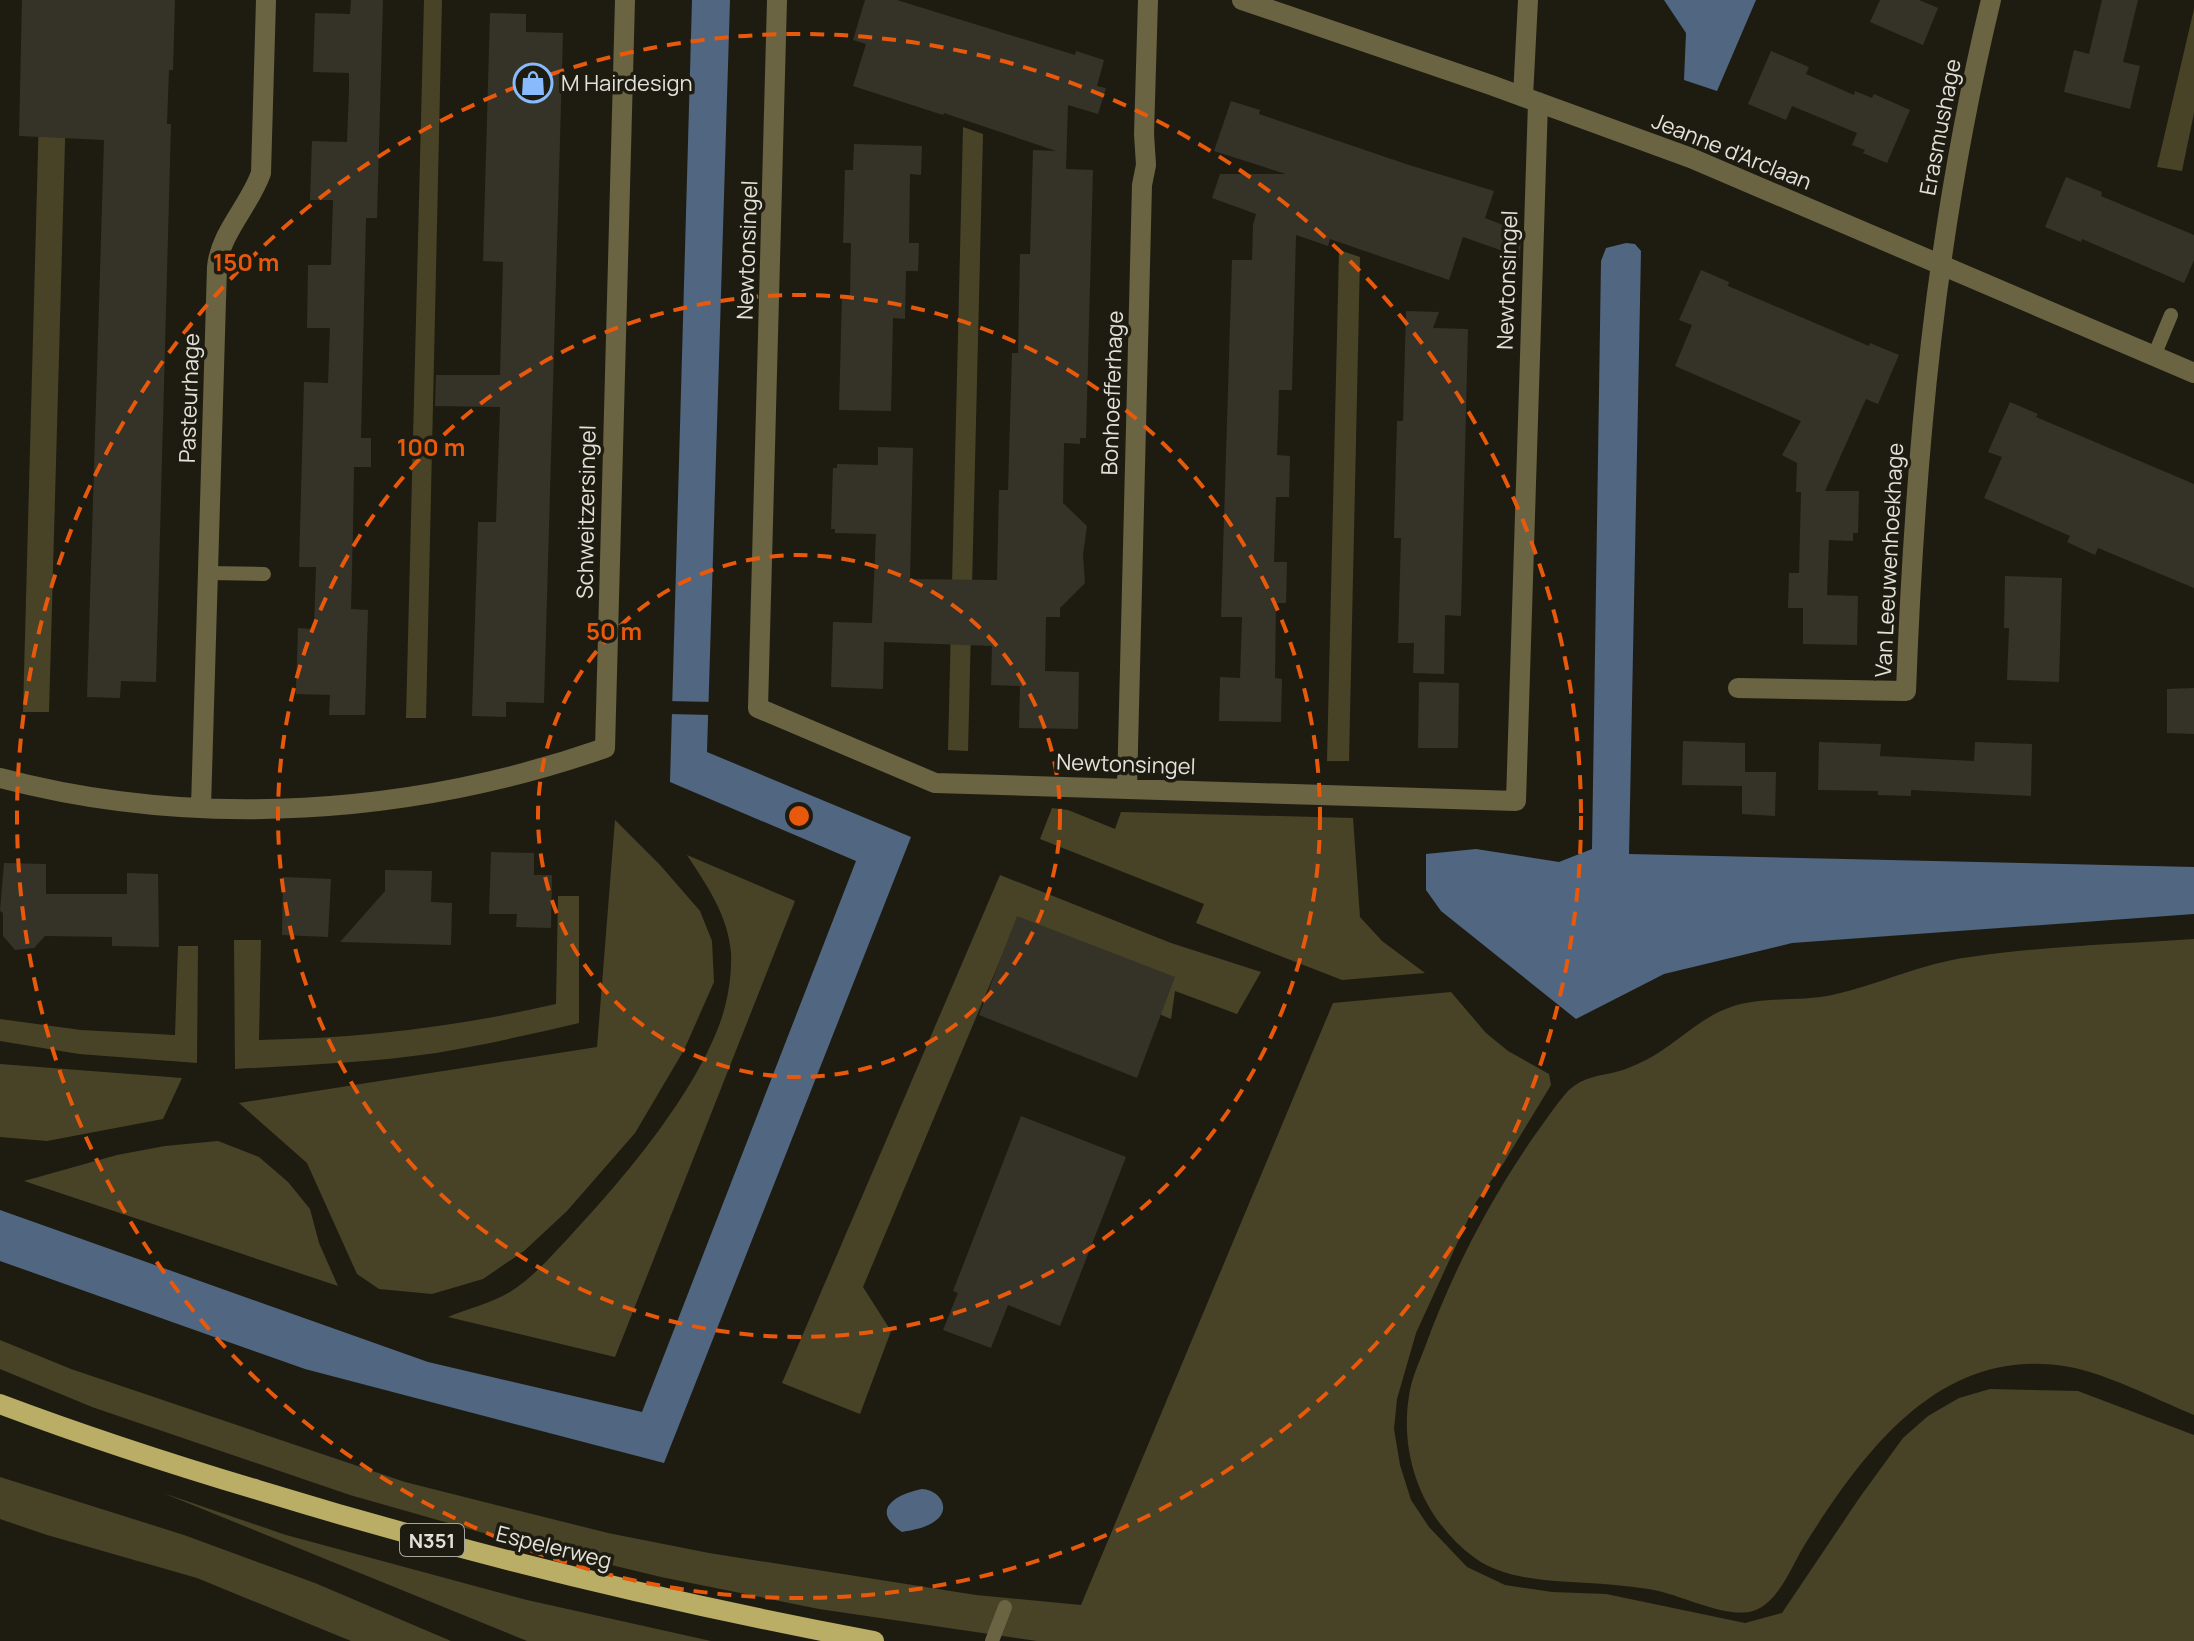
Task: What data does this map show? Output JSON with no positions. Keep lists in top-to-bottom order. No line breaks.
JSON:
{"streets":{"main road":["N351","Espelerweg"],"street":["Erasmushage","Jeanne d'Arclaan","Newtonsingel","Bonhoefferhage","Pasteurhage","Schweitzersingel","Van Leeuwenhoekhage"]},"crossings":[["Erasmushage","Jeanne d'Arclaan"],["Erasmushage","Van Leeuwenhoekhage"],["Jeanne d'Arclaan","Newtonsingel"],["Jeanne d'Arclaan","Van Leeuwenhoekhage"],["Newtonsingel","Bonhoefferhage"],["Pasteurhage","Schweitzersingel"]],"places":{"shop":["M Hairdesign"]},"rings":["150 m","100 m","50 m"]}
